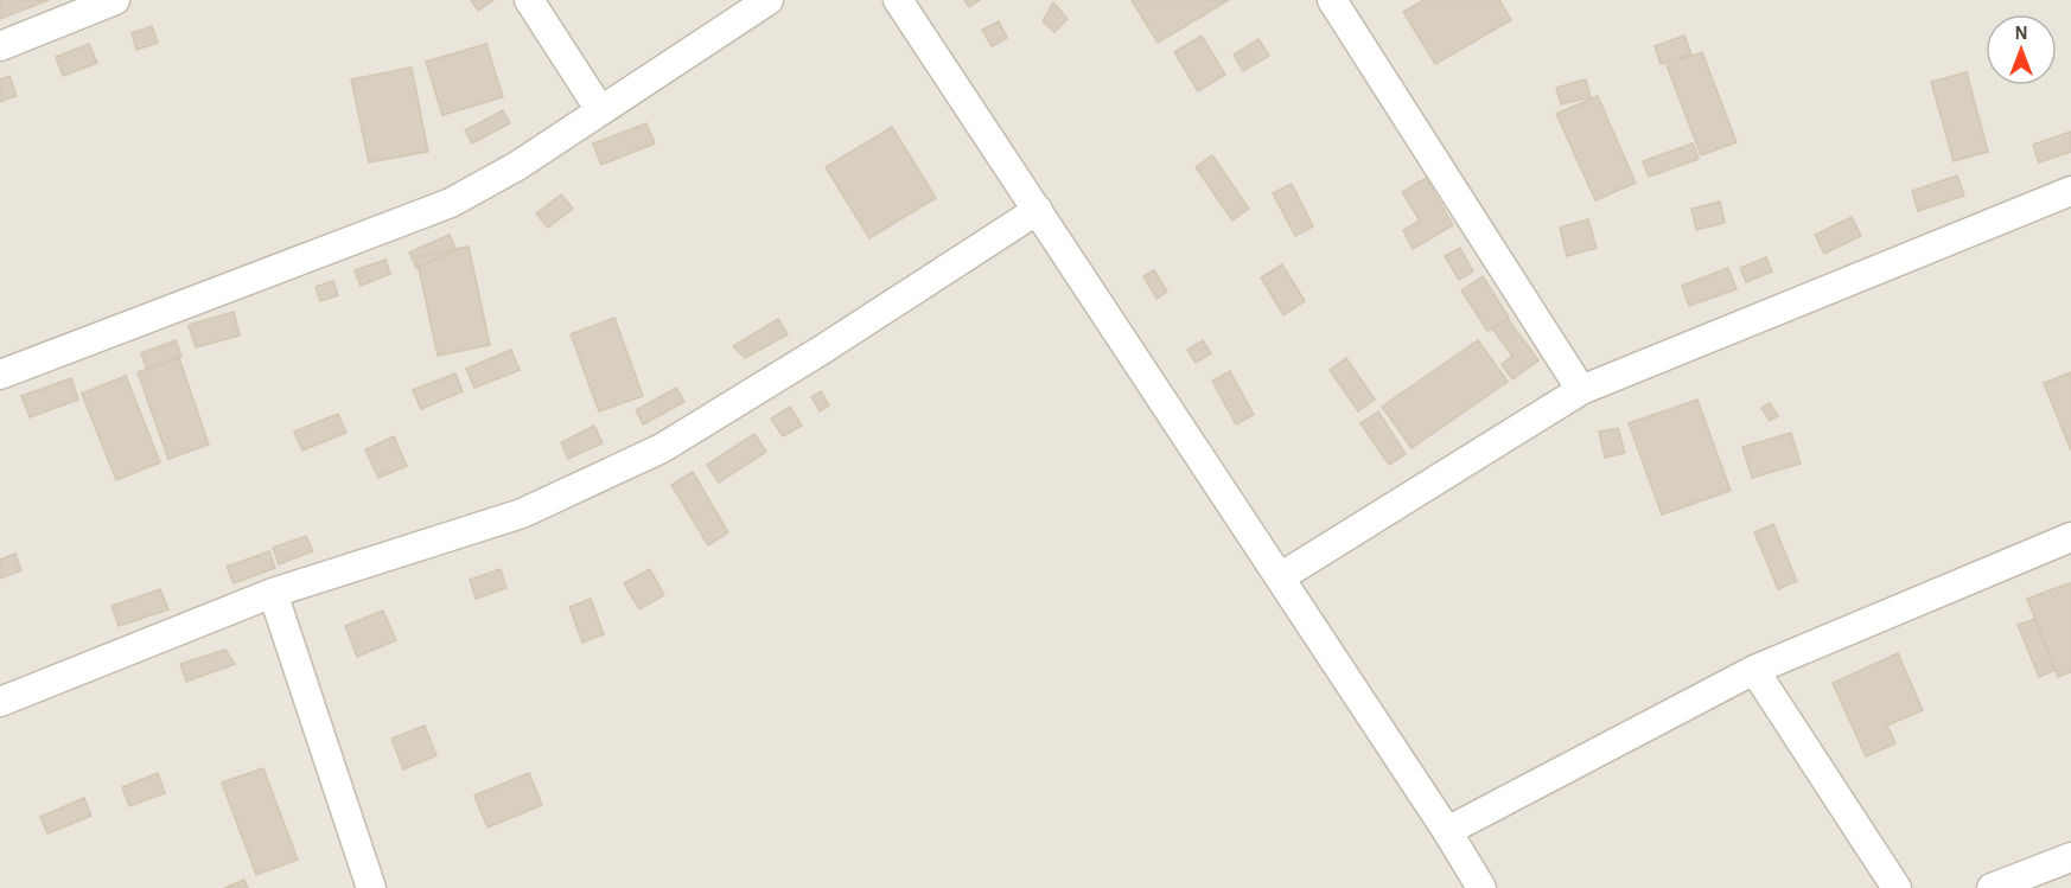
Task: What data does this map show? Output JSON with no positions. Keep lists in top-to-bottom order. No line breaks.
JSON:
{"north":"top"}
